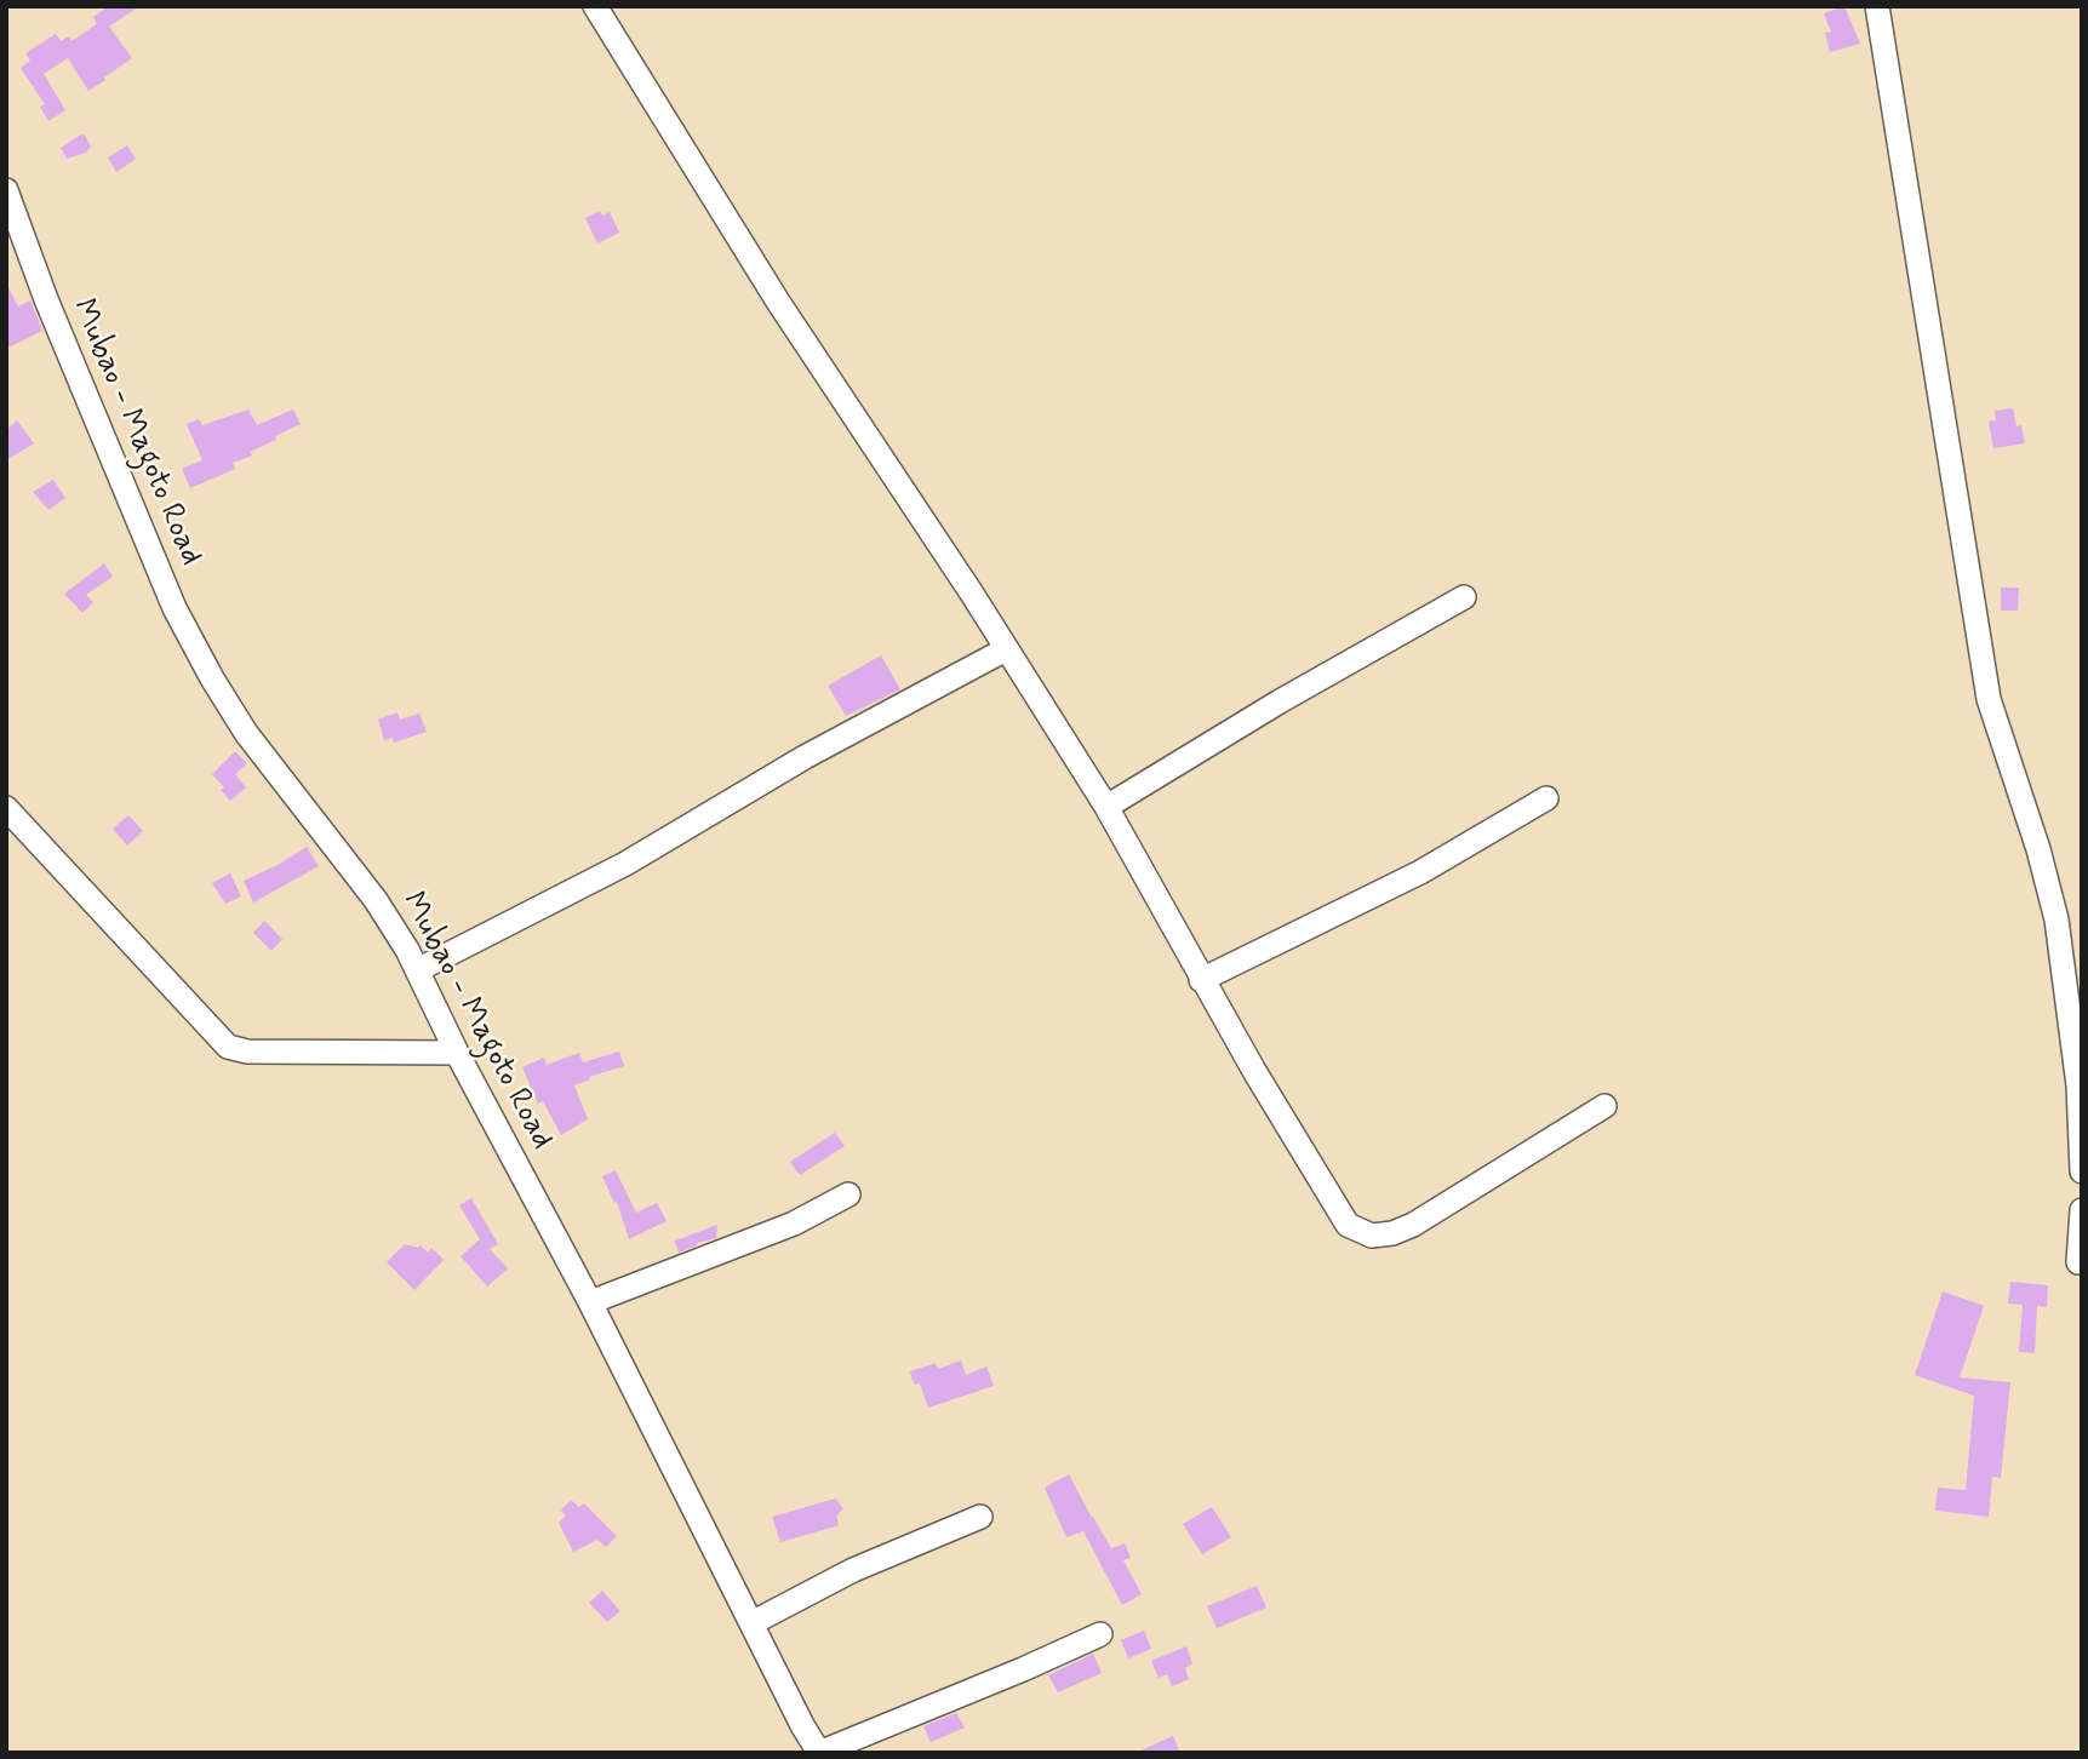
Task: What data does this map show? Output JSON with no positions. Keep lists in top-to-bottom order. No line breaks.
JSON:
{"streets":{"street":["Mubao - Magoto Road"]}}
